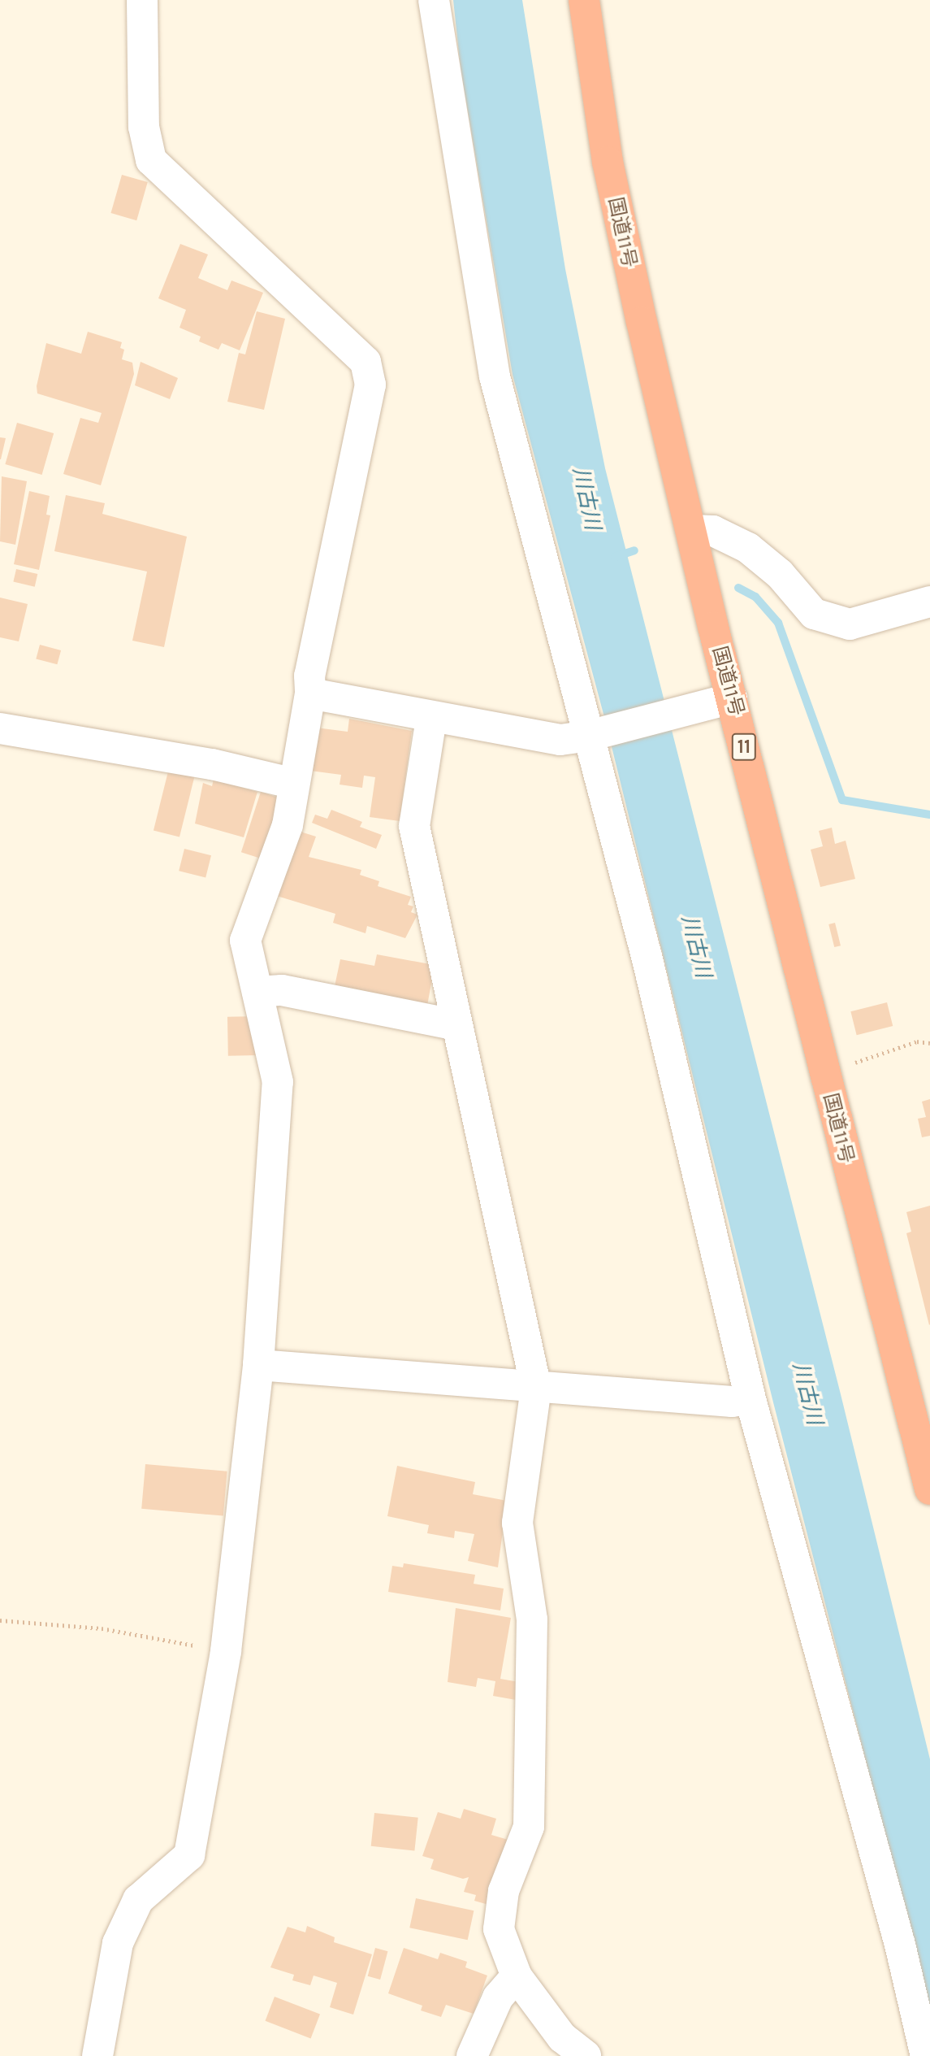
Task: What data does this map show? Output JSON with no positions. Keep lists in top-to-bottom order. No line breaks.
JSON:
{"streets":{"highway":["国道11号","11"]},"water":["川古川"]}
